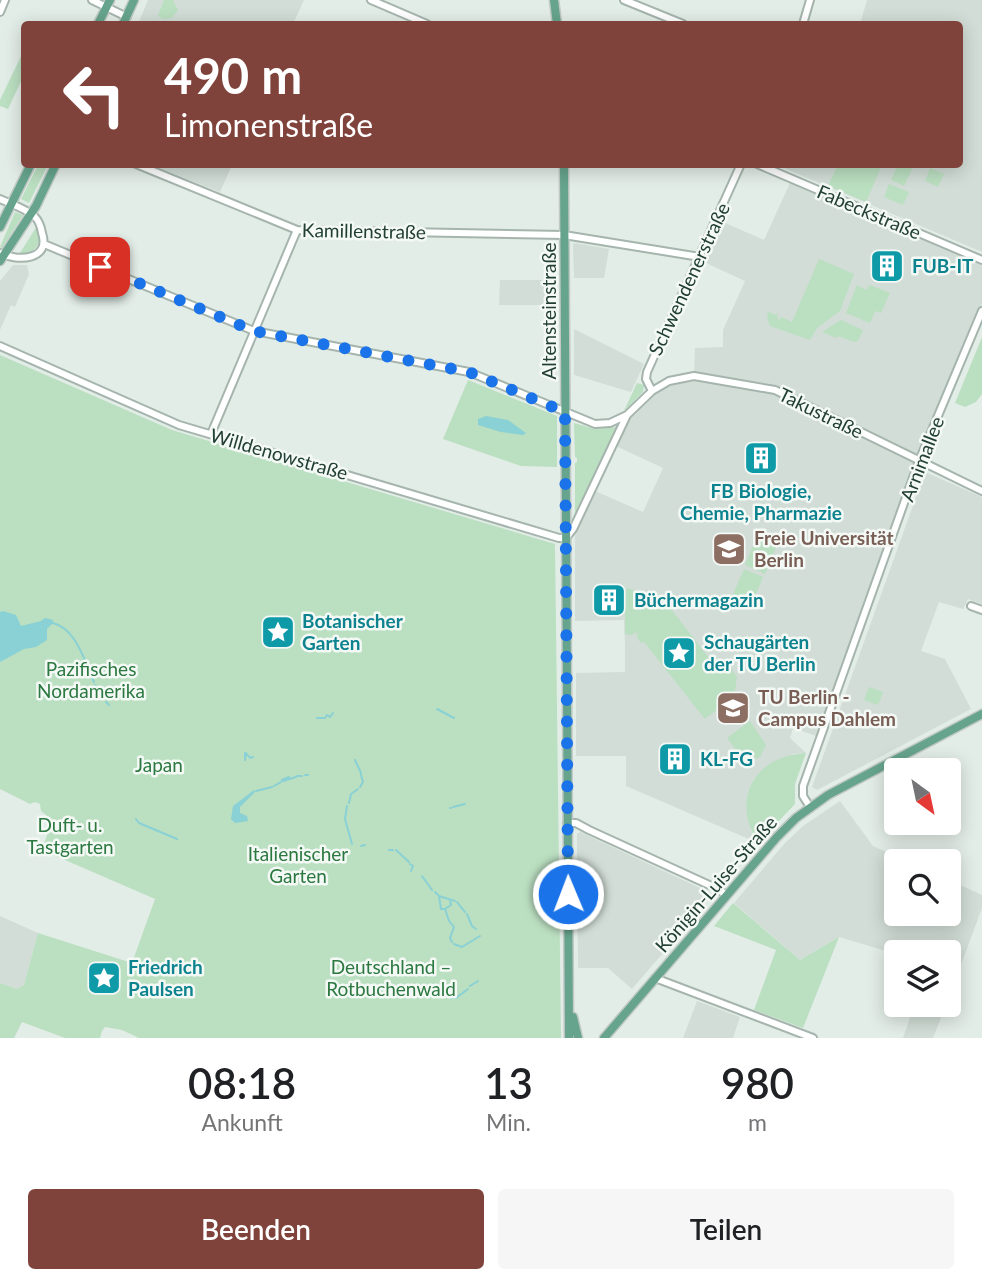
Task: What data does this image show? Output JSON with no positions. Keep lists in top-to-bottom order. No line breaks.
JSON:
{"streets":{"main road":["Altensteinstraße","Königin-Luise-Straße"],"street":["Fabeckstraße","Kamillenstraße","Schwendenerstraße","Takustraße","Willdenowstraße","Arnimallee"]},"crossings":[["Kamillenstraße","Schwendenerstraße"],["Kamillenstraße","Altensteinstraße"],["Schwendenerstraße","Takustraße"],["Altensteinstraße","Willdenowstraße"],["Takustraße","Arnimallee"],["Arnimallee","Königin-Luise-Straße"]],"parks":["Pazifisches Nordamerika","Japan","Duft- u. Tastgarten","Italienischer Garten","Deutschland – Rotbuchenwald"],"places":{"building":["FUB-IT","FB Biologie, Chemie, Pharmazie","Büchermagazin","KL-FG"],"school or university":["Freie Universität Berlin","TU Berlin - Campus Dahlem"],"place":["Botanischer Garten","Schaugärten der TU Berlin","Friedrich Paulsen"]},"north":"bottom right","page":{"turn":["490 m","Limonenstraße"],"eta":["08:18","Ankunft","13","Min.","980","m"],"buttons":["Beenden","Teilen"]}}
